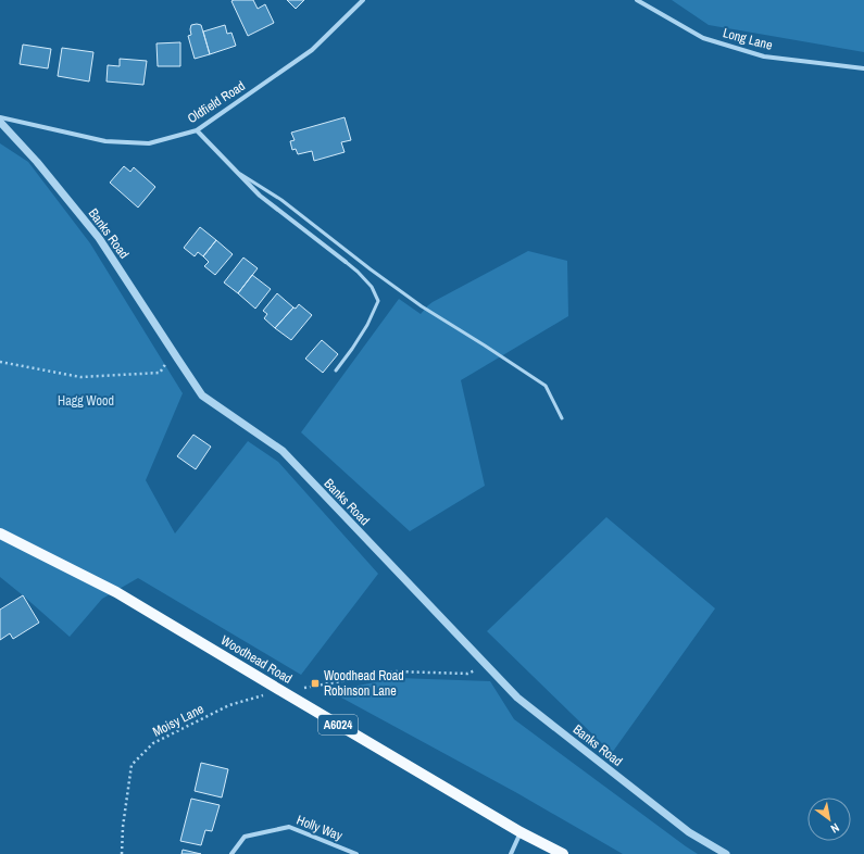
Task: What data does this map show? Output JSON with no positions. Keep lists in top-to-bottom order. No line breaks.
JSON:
{"streets":{"main road":["Woodhead Road","A6024"],"street":["Long Lane","Oldfield Road","Banks Road","Holly Way"],"path":["Moisy Lane"]},"crossings":[["Banks Road","Moisy Lane"],["Woodhead Road","Moisy Lane"]],"parks":["Hagg Wood"],"places":{"transit":["Woodhead Road Robinson Lane"]},"north":"bottom right"}
